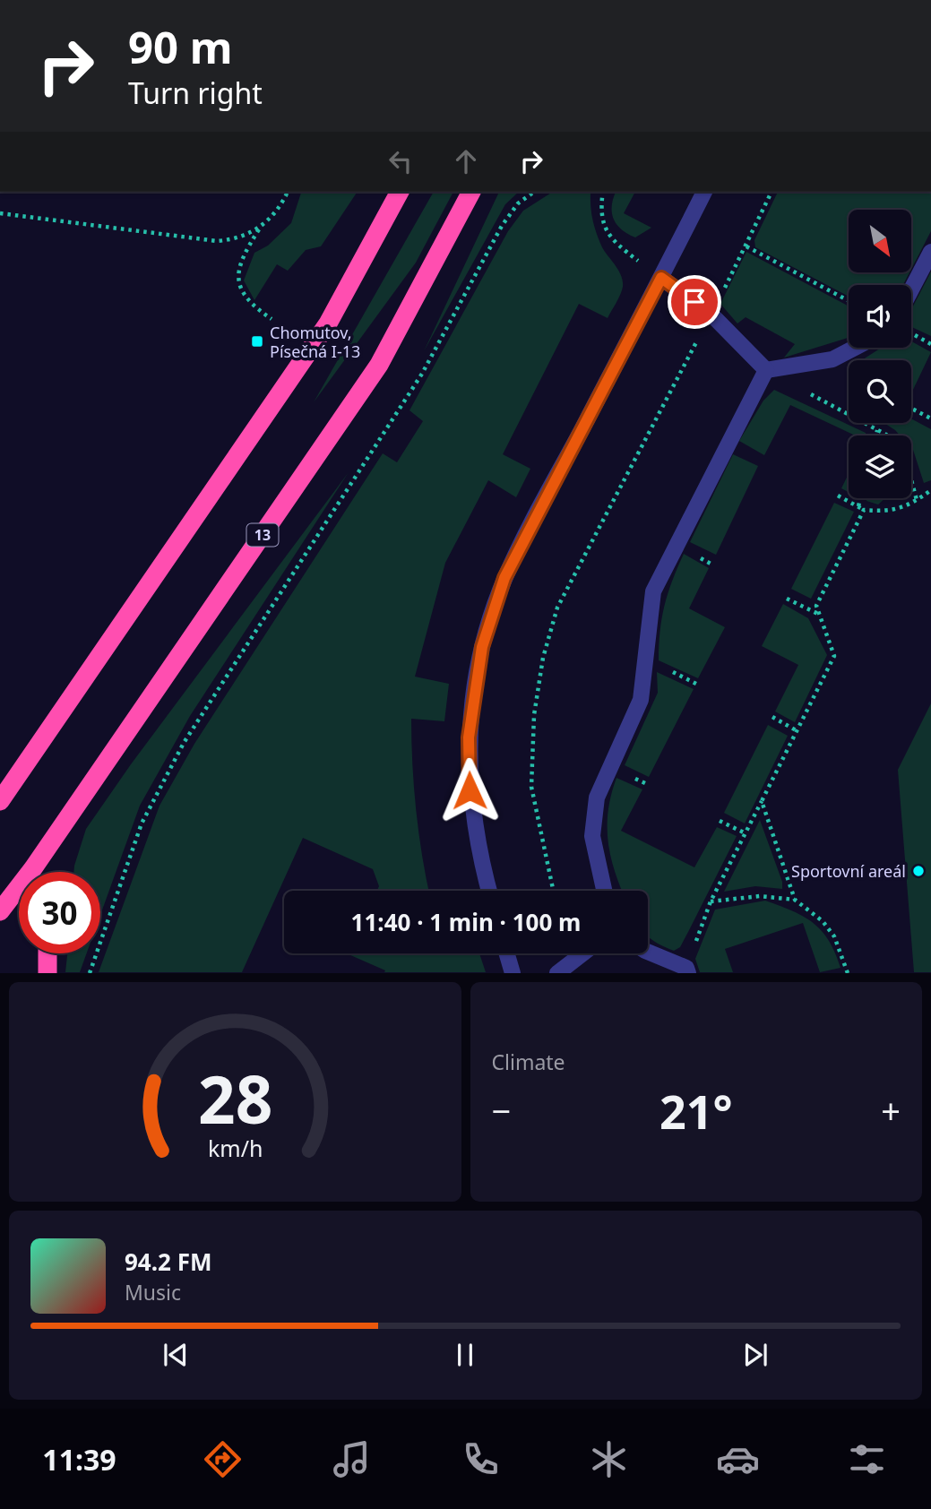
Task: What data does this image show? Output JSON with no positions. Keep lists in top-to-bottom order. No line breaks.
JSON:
{"streets":{"highway":["13"]},"places":{"transit":["Chomutov, Písečná I-13"],"other":["Sportovní areál"]},"north":"bottom right","page":{"turn":["90 m","Turn right"],"limit":"30","trip":"11:40 · 1 min · 100 m","tile":"Climate","heat":["−","21°","+"],"song":["94.2 FM","Music"],"tabs":"11:39","gauge":["28","km/h"]}}
